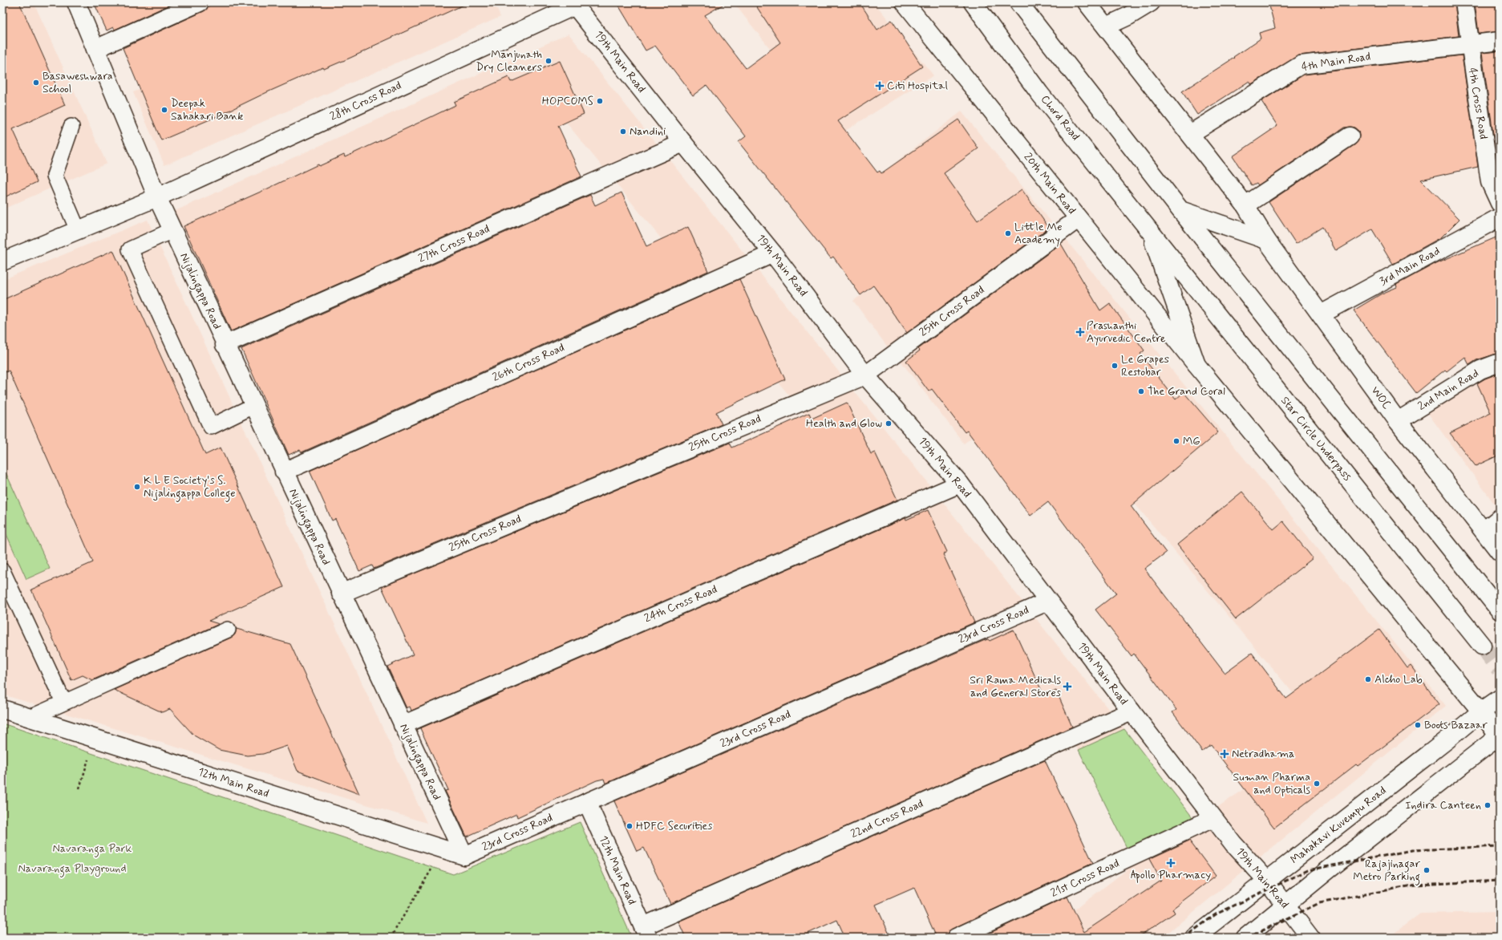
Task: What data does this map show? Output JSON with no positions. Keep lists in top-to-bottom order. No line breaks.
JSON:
{"streets":{"street":["19th Main Road","4th Main Road","28th Cross Road","4th Cross Road","Chord Road","20th Main Road","27th Cross Road","3rd Main Road","Nijalingappa Road","25th Cross Road","26th Cross Road","2nd Main Road","WOC","Star Circle Underpass","24th Cross Road","23rd Cross Road","12th Main Road","22nd Cross Road","Mahakavi Kuvempu Road","21st Cross Road"]},"crossings":[["19th Main Road","28th Cross Road"],["19th Main Road","27th Cross Road"],["19th Main Road","25th Cross Road"],["19th Main Road","26th Cross Road"],["19th Main Road","24th Cross Road"],["19th Main Road","23rd Cross Road"],["19th Main Road","22nd Cross Road"],["19th Main Road","Mahakavi Kuvempu Road"],["19th Main Road","21st Cross Road"],["4th Main Road","4th Cross Road"],["4th Main Road","WOC"],["28th Cross Road","Nijalingappa Road"],["Chord Road","Star Circle Underpass"],["20th Main Road","25th Cross Road"],["20th Main Road","Mahakavi Kuvempu Road"],["27th Cross Road","Nijalingappa Road"],["3rd Main Road","WOC"],["Nijalingappa Road","25th Cross Road"],["Nijalingappa Road","26th Cross Road"],["Nijalingappa Road","24th Cross Road"],["Nijalingappa Road","23rd Cross Road"],["Nijalingappa Road","12th Main Road"],["2nd Main Road","WOC"],["23rd Cross Road","12th Main Road"],["12th Main Road","22nd Cross Road"]],"parks":["Navaranga Park","Navaranga Playground"],"places":{"other":["Manjunath Dry Cleaners","Basaweshwara School","HOPCOMS","Deepak Sahakari Bank","Nandini","Little Me Academy","Le Grapes Restobar","The Grand Coral","Health and Glow","MG","K L E Society's S. Nijalingappa College","Alcho Lab","Boots Bazaar","Suman Pharma and Opticals","Indira Canteen","HDFC Securities","Rajajinagar Metro Parking"],"health":["Citi Hospital","Prashanthi Ayurvedic Centre","Sri Rama Medicals and General Stores","Netradhama","Apollo Pharmacy"]}}
